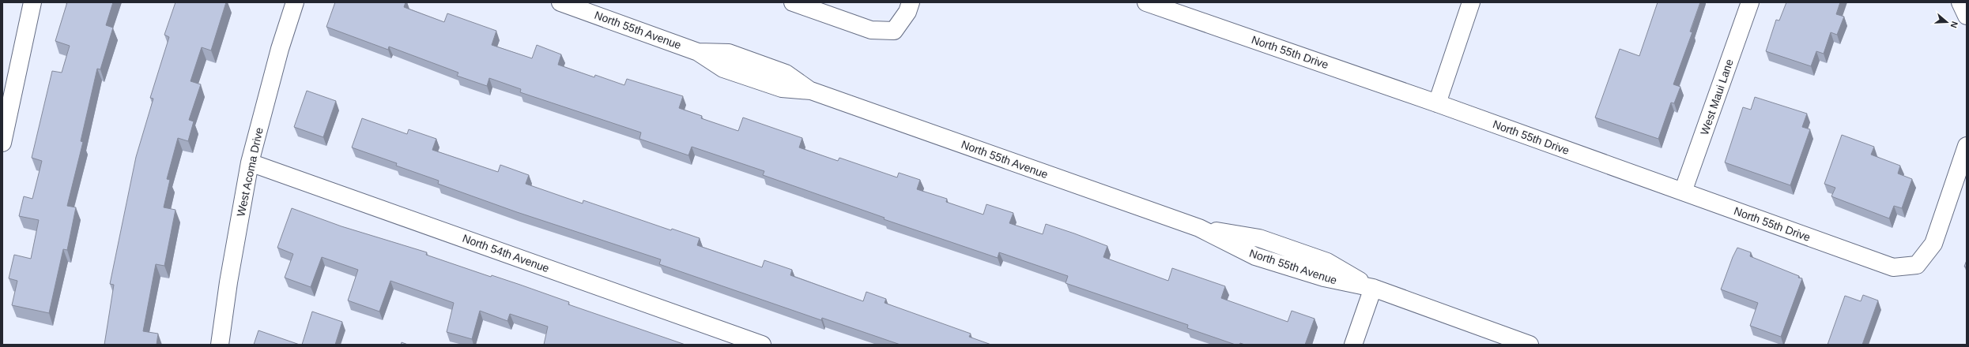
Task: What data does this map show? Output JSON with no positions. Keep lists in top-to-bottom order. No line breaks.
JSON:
{"streets":{"street":["North 55th Avenue","North 55th Drive","West Maui Lane","West Acoma Drive","North 54th Avenue"]},"crossings":[["North 55th Drive","West Maui Lane"],["West Acoma Drive","North 54th Avenue"]],"north":"right"}
